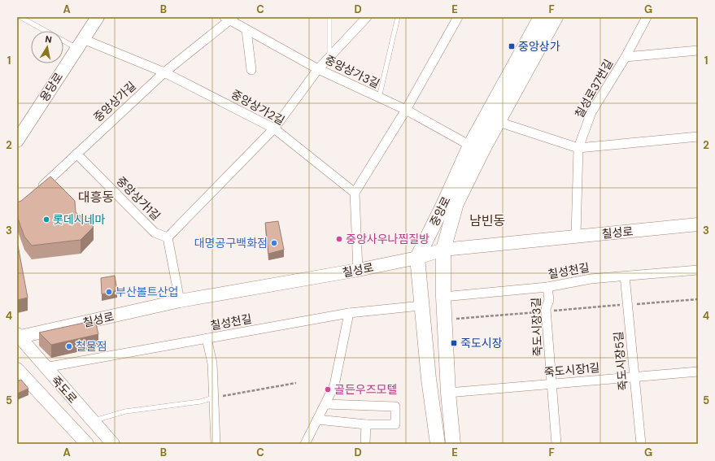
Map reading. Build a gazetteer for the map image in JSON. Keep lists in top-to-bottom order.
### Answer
{
  "streets": {
    "main road": ["중앙로"],
    "street": [
      "중앙상가3길",
      "용당로",
      "칠성로37번길",
      "중앙상가길",
      "중앙상가2길",
      "중앙상가1길",
      "칠성로",
      "칠성천길",
      "죽도시장3길",
      "죽도시장5길",
      "죽도시장1길",
      "죽도로"
    ]
  },
  "crossings": [
    ["중앙상가3길", "중앙상가길"],
    ["중앙상가3길", "중앙로"],
    ["용당로", "중앙상가2길"],
    ["칠성로37번길", "칠성로"],
    ["중앙상가길", "중앙상가2길"],
    ["중앙상가길", "중앙상가1길"],
    ["중앙로", "칠성로"],
    ["중앙로", "칠성천길"],
    ["중앙로", "죽도시장1길"],
    ["칠성로", "죽도로"],
    ["칠성천길", "죽도시장3길"],
    ["칠성천길", "죽도시장5길"],
    ["칠성천길", "죽도로"],
    ["죽도시장3길", "죽도시장1길"],
    ["죽도시장5길", "죽도시장1길"]
  ],
  "districts": ["대흥동", "남빈동"],
  "places": {
    "transit": ["중앙상가", "죽도시장"],
    "other": [
      "롯데시네마",
      "중앙사우나찜질방",
      "대명공구백화점",
      "부산볼트산업",
      "철물점",
      "골든우즈모텔"
    ]
  },
  "north": "top",
  "grid": {
    "columns": [
      "A",
      "B",
      "C",
      "D",
      "E",
      "F",
      "G"
    ],
    "rows": [
      "1",
      "2",
      "3",
      "4",
      "5"
    ]
  }
}
